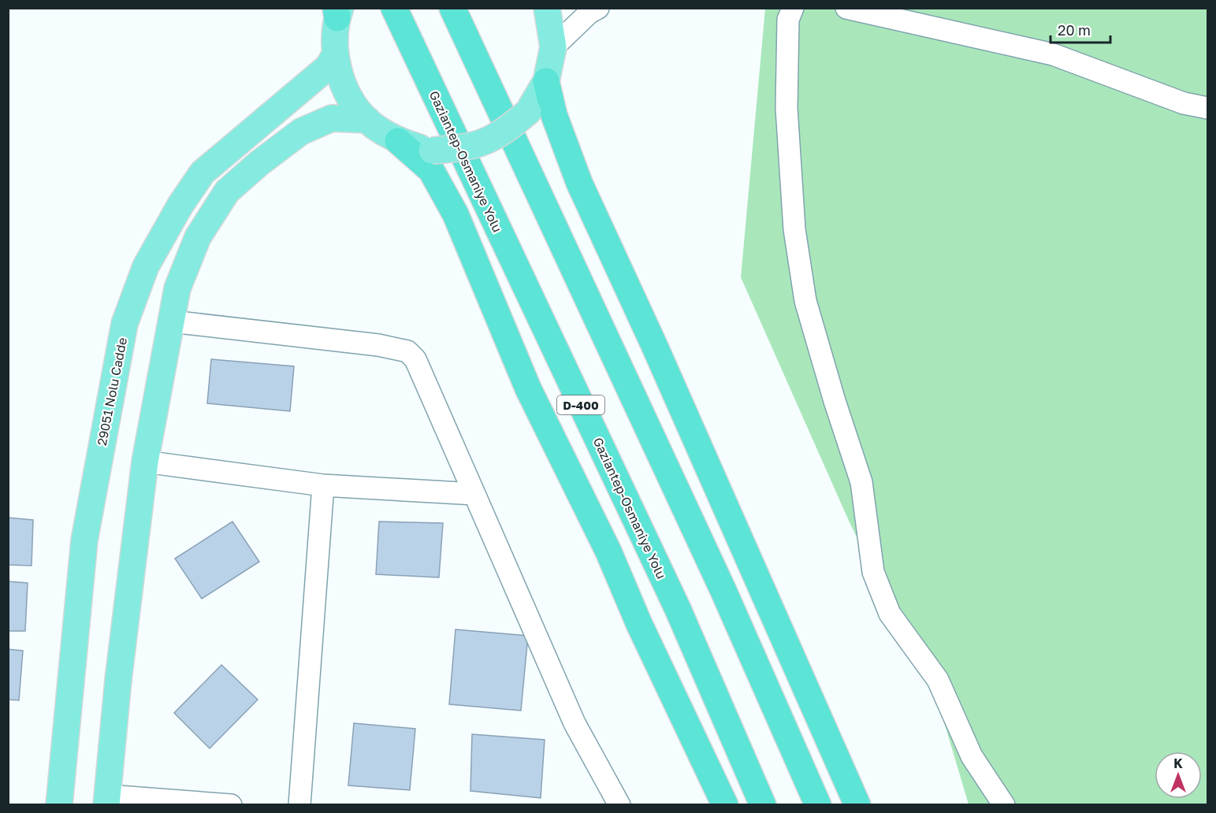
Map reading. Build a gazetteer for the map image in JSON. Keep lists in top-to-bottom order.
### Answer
{
  "streets": {
    "highway": ["Gaziantep-Osmaniye Yolu", "D-400"],
    "main road": ["29051 Nolu Cadde"]
  },
  "scale_bar": "20 m",
  "north": "top"
}
